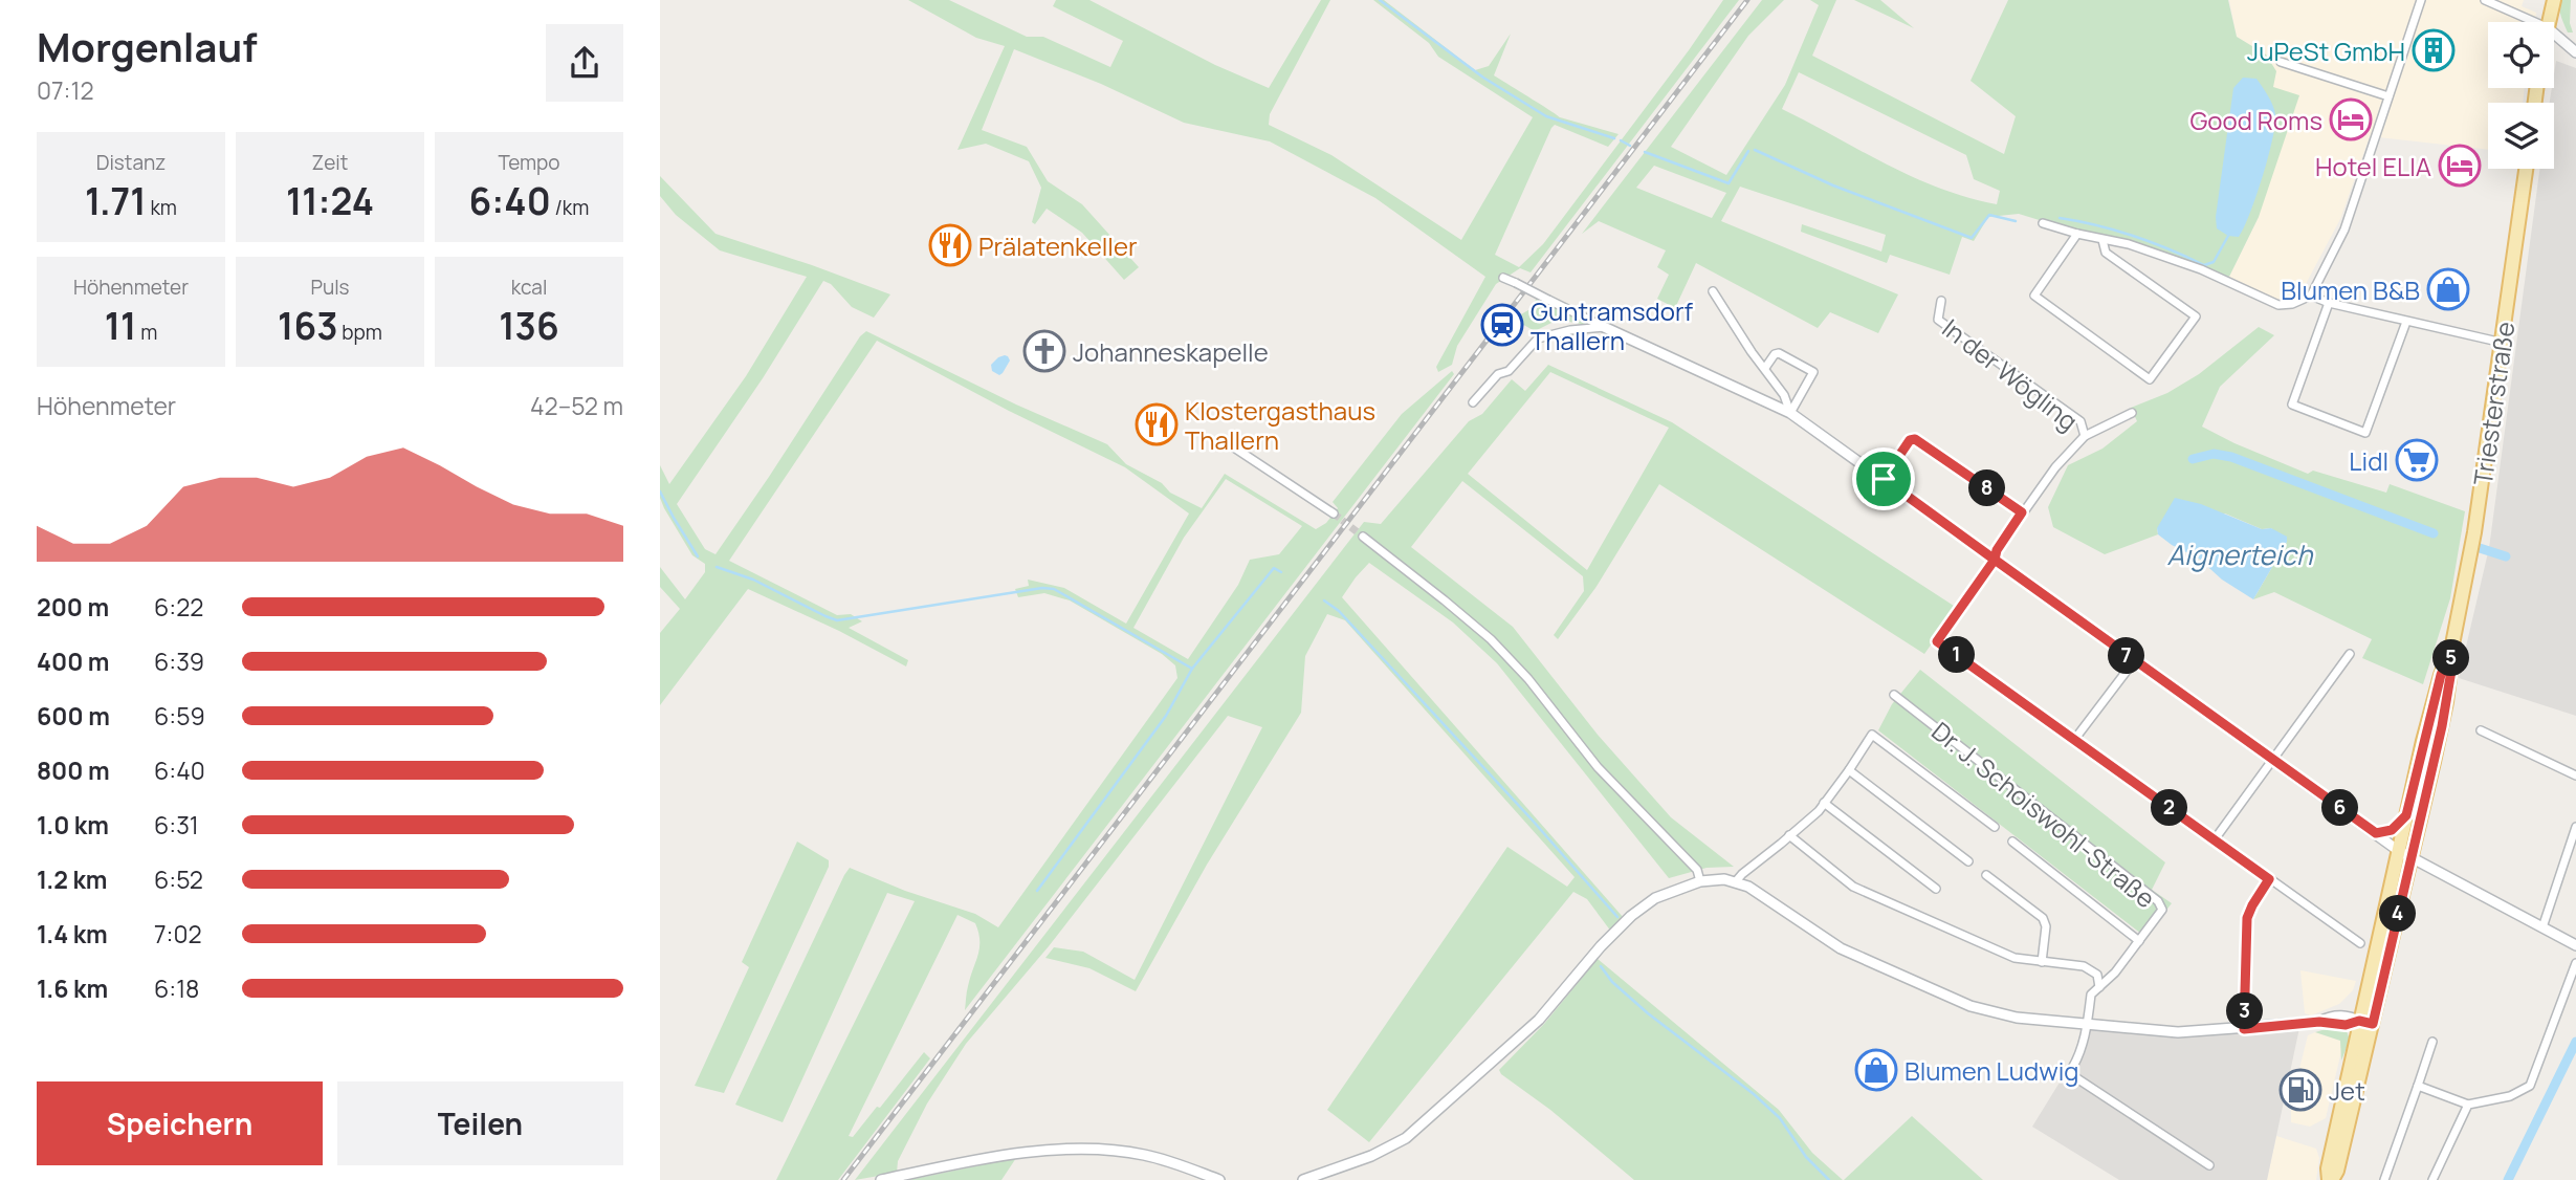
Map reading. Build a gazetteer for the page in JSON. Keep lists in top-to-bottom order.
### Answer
{
  "streets": {
    "main road": ["Triesterstraße"],
    "street": ["In der Wögling", "Dr. J. Schoiswohl-Straße"]
  },
  "water": ["Aignerteich"],
  "places": {
    "building": ["JuPeSt GmbH"],
    "hotel": ["Good Roms", "Hotel ELIA"],
    "restaurant": ["Prälatenkeller", "Klostergasthaus Thallern"],
    "shop": ["Blumen B&B", "Blumen Ludwig"],
    "station": ["Guntramsdorf Thallern"],
    "church": ["Johanneskapelle"],
    "supermarket": ["Lidl"],
    "fuel station": ["Jet"]
  },
  "page": {
    "heading": ["Morgenlauf", "07:12"],
    "stats": [
      ["Distanz", "1.71 km"],
      ["Zeit", "11:24"],
      ["Tempo", "6:40 /km"],
      ["Höhenmeter", "11 m"],
      ["Puls", "163 bpm"],
      ["kcal", "136"]
    ],
    "chart": ["Höhenmeter", "42–52 m"],
    "pins": [
      "8",
      "1",
      "7",
      "5",
      "2",
      "6",
      "4",
      "3"
    ],
    "list": [
      {
        "name": "200 m",
        "note": "6:22"
      },
      {
        "name": "400 m",
        "note": "6:39"
      },
      {
        "name": "600 m",
        "note": "6:59"
      },
      {
        "name": "800 m",
        "note": "6:40"
      },
      {
        "name": "1.0 km",
        "note": "6:31"
      },
      {
        "name": "1.2 km",
        "note": "6:52"
      },
      {
        "name": "1.4 km",
        "note": "7:02"
      },
      {
        "name": "1.6 km",
        "note": "6:18"
      }
    ],
    "buttons": ["Speichern", "Teilen"]
  }
}
